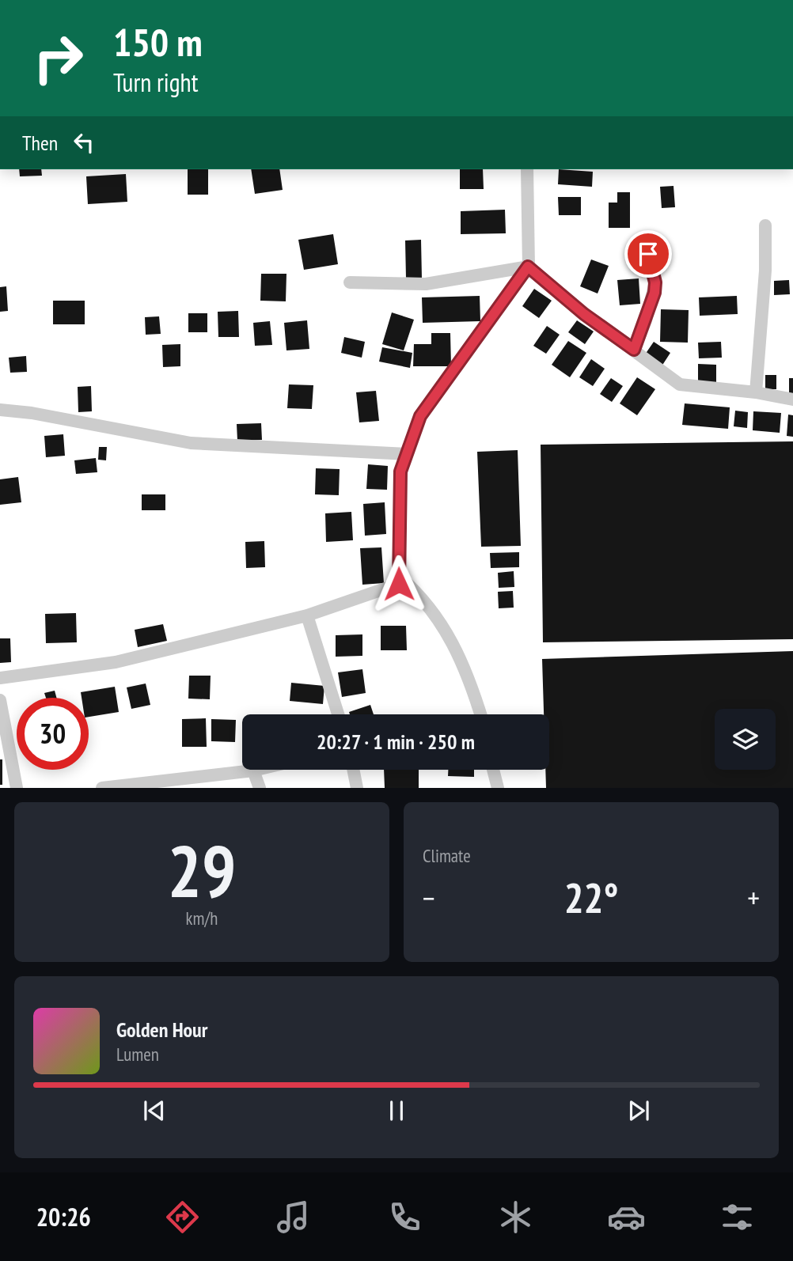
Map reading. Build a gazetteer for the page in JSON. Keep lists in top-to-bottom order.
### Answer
{
  "page": {
    "turn": ["150 m", "Turn right"],
    "then": "Then",
    "limit": "30",
    "trip": "20:27 · 1 min · 250 m",
    "tile": [
      ["29", "km/h"],
      "Climate"
    ],
    "heat": ["−", "22°", "+"],
    "song": ["Golden Hour", "Lumen"],
    "tabs": "20:26"
  }
}
